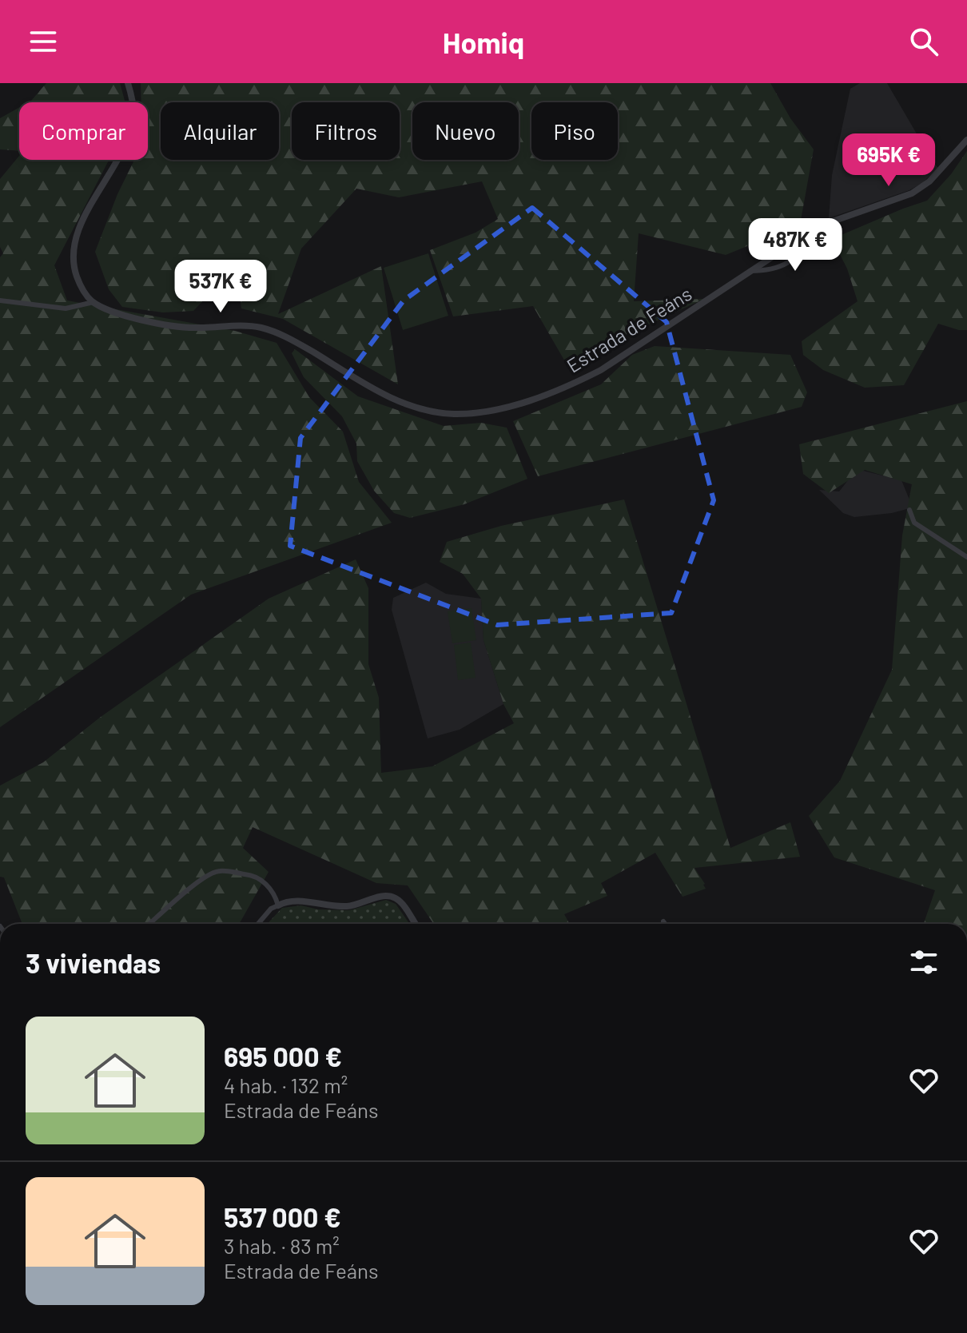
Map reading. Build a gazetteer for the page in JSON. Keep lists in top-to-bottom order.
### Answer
{
  "streets": {
    "street": ["Estrada de Feáns"]
  },
  "page": {
    "header": "Homiq",
    "chip": [
      "Comprar",
      "Alquilar",
      "Filtros",
      "Nuevo",
      "Piso"
    ],
    "price": ["695K €", "487K €", "537K €"],
    "heading": "3 viviendas",
    "list": [
      {
        "name": "695 000 €",
        "note": "4 hab. · 132 m² · Estrada de Feáns"
      },
      {
        "name": "537 000 €",
        "note": "3 hab. · 83 m² · Estrada de Feáns"
      }
    ]
  }
}
